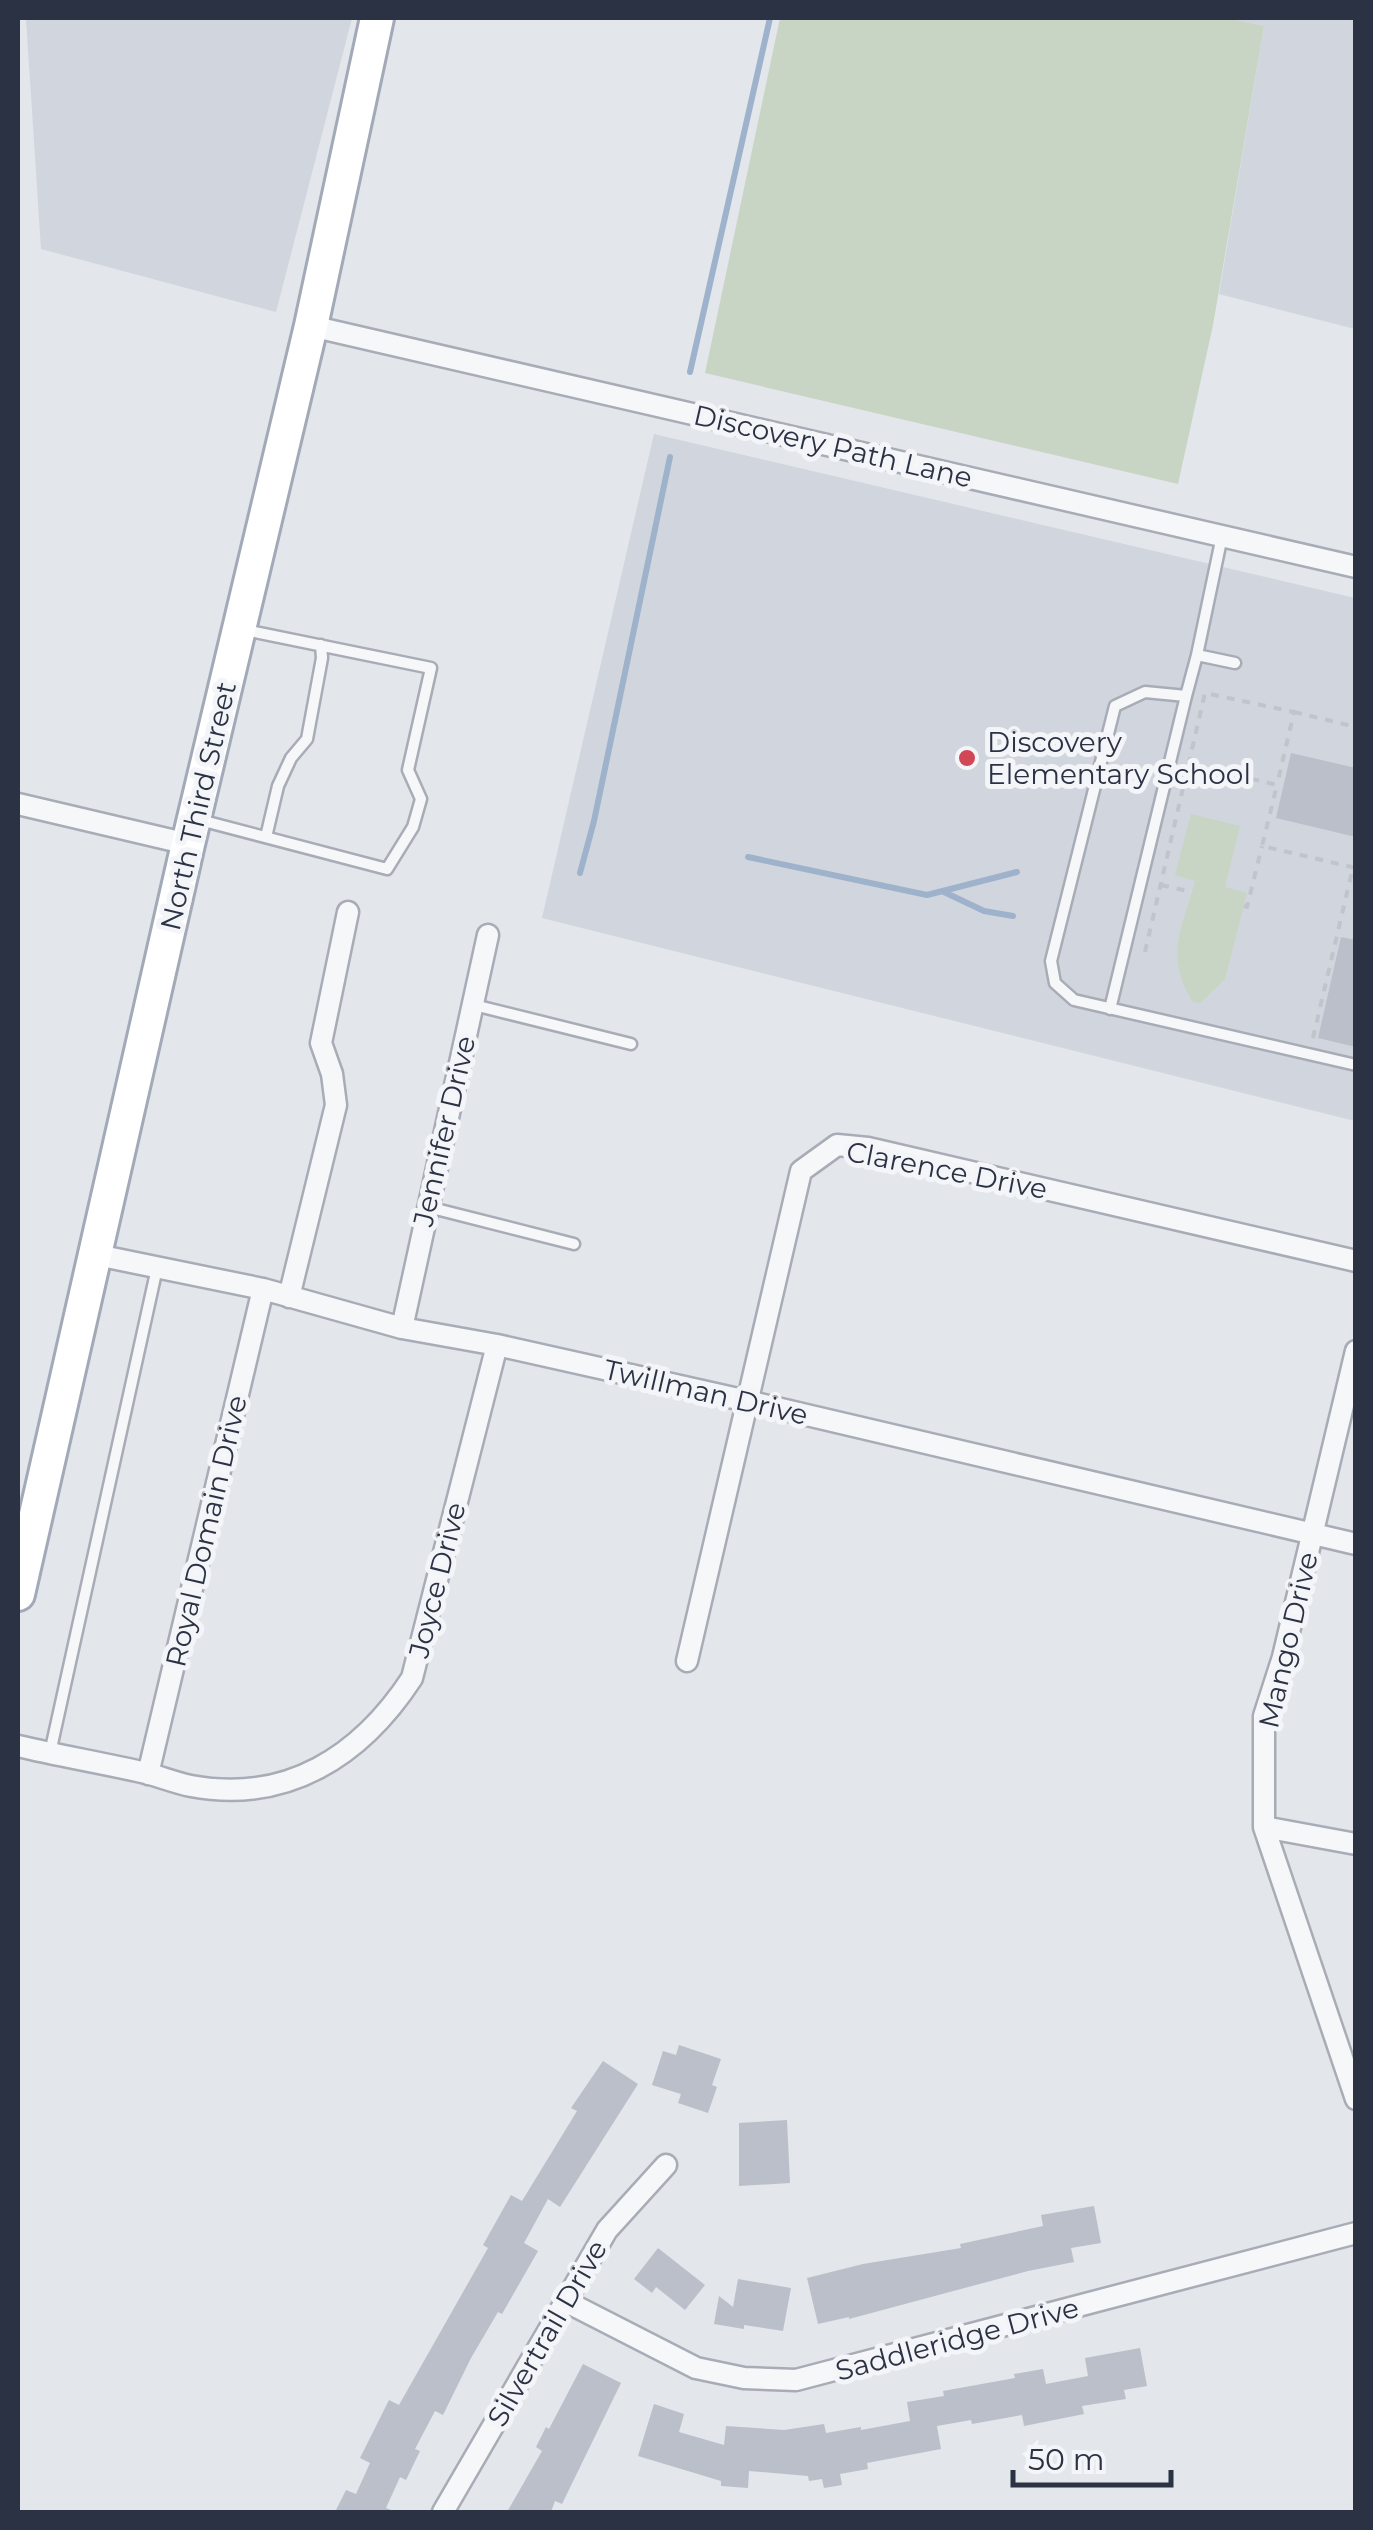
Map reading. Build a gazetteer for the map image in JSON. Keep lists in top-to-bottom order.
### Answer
{
  "streets": {
    "main road": ["North Third Street"],
    "street": [
      "Discovery Path Lane",
      "Jennifer Drive",
      "Clarence Drive",
      "Twillman Drive",
      "Royal Domain Drive",
      "Joyce Drive",
      "Mango Drive",
      "Silvertrail Drive",
      "Saddleridge Drive"
    ]
  },
  "crossings": [
    ["Discovery Path Lane", "North Third Street"],
    ["North Third Street", "Twillman Drive"],
    ["Jennifer Drive", "Twillman Drive"],
    ["Clarence Drive", "Twillman Drive"],
    ["Twillman Drive", "Royal Domain Drive"],
    ["Twillman Drive", "Joyce Drive"],
    ["Twillman Drive", "Mango Drive"],
    ["Royal Domain Drive", "Joyce Drive"],
    ["Silvertrail Drive", "Saddleridge Drive"]
  ],
  "places": ["Discovery Elementary School"],
  "scale_bar": "50 m"
}
